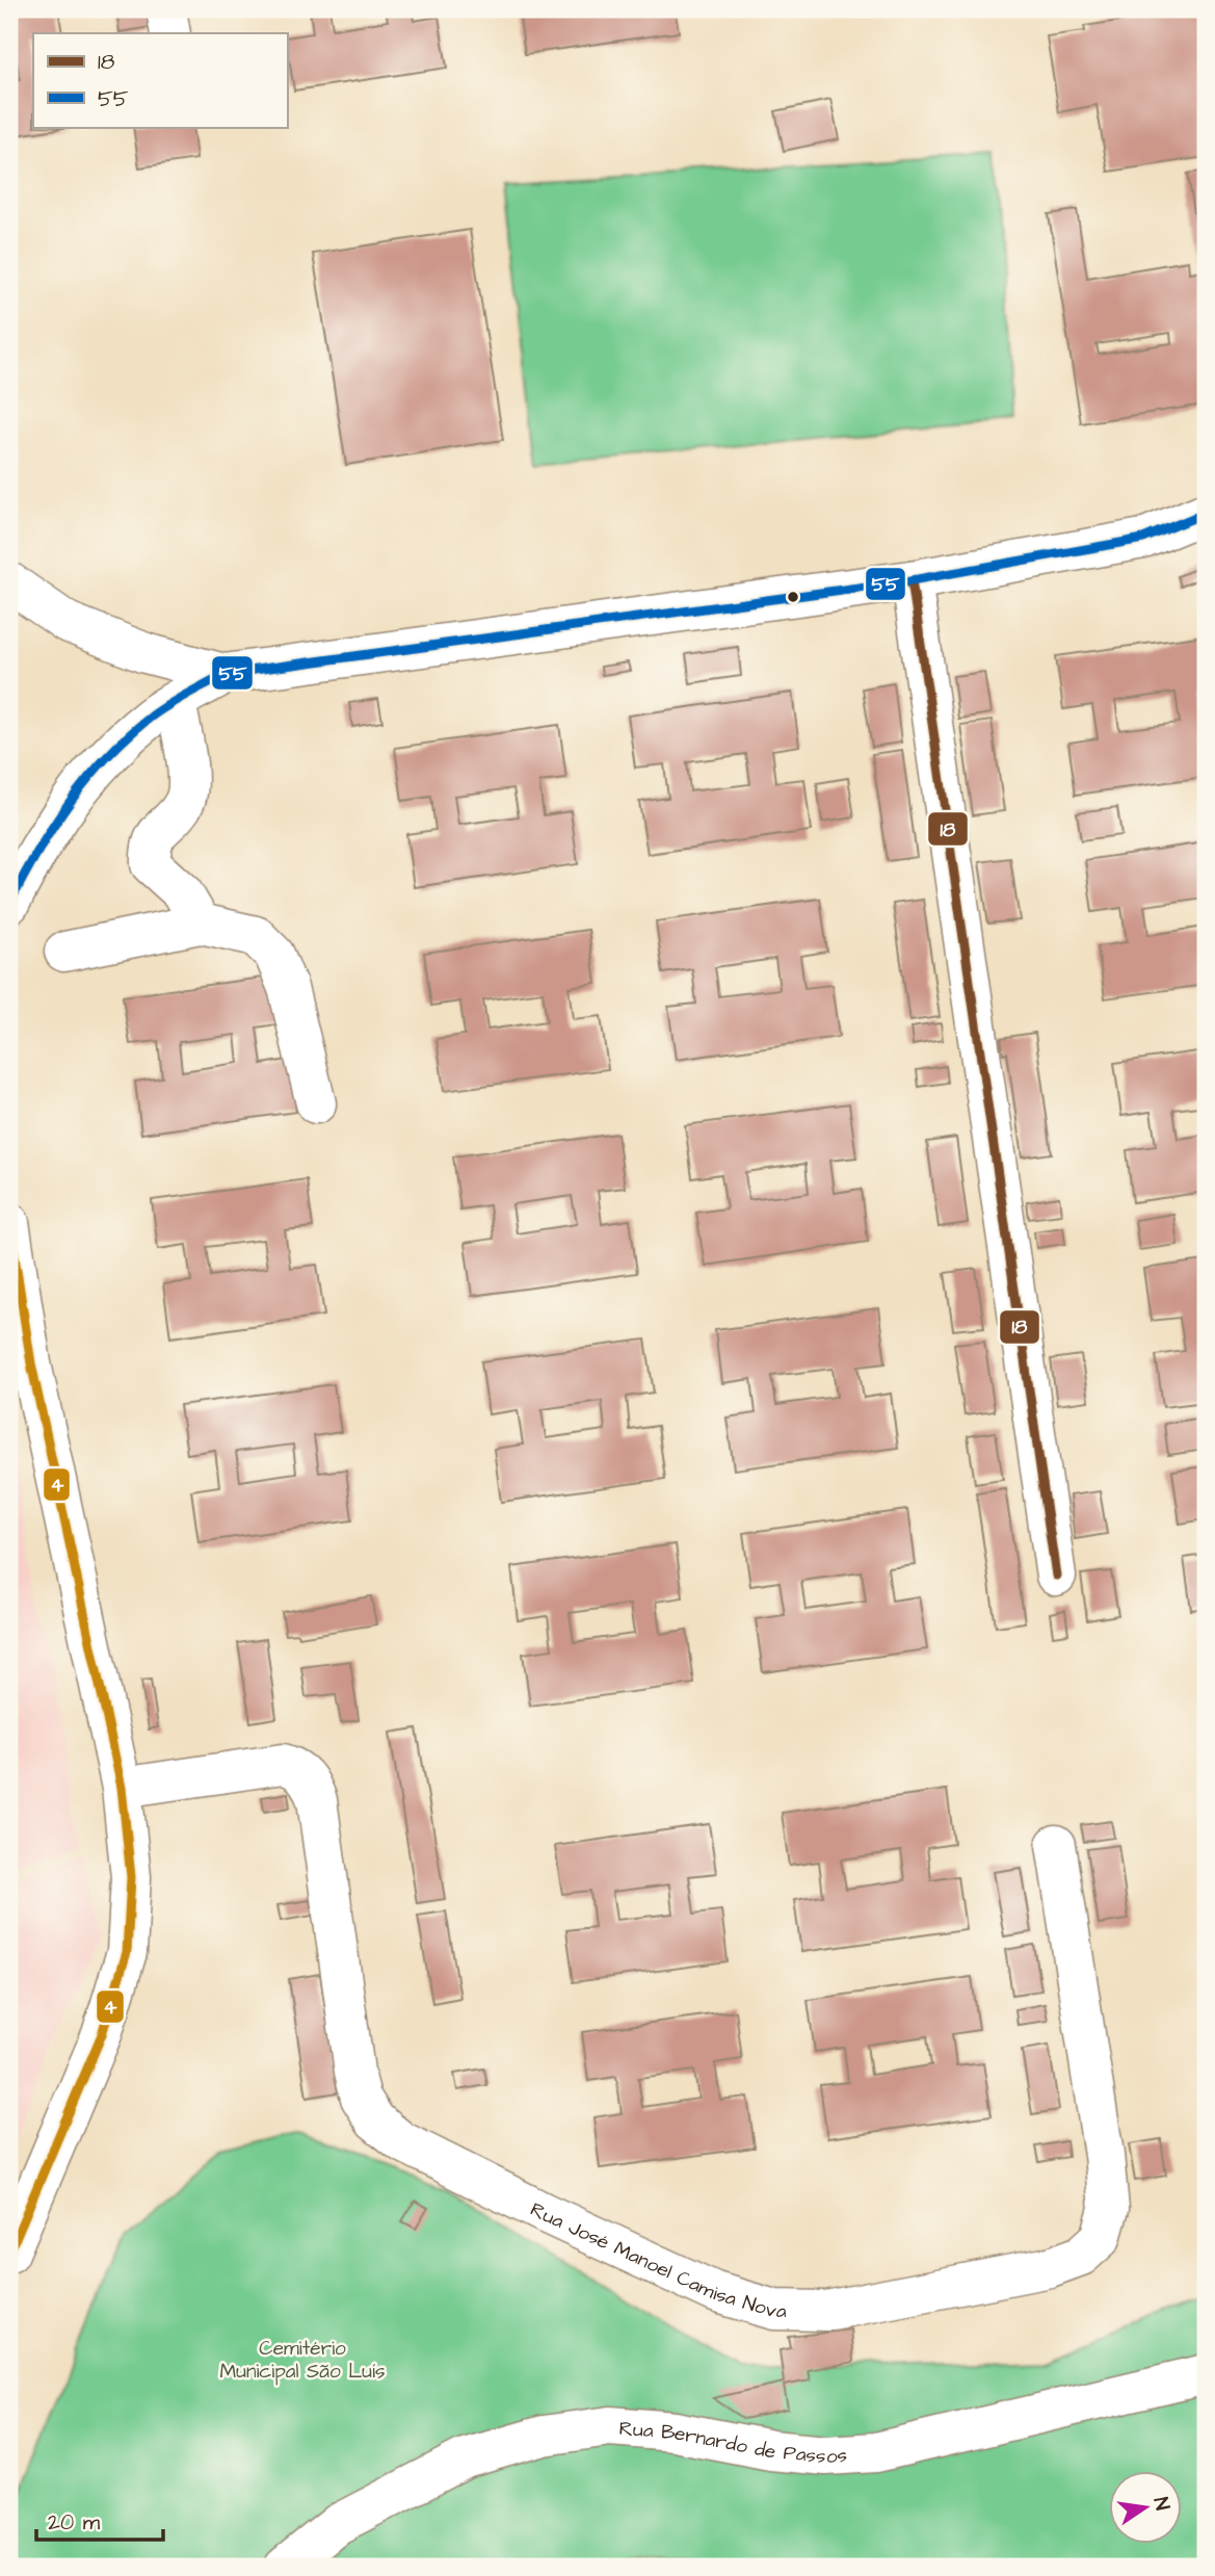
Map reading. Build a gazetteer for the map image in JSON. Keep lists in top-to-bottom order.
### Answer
{
  "streets": {
    "street": ["Rua José Manoel Camisa Nova", "Rua Bernardo de Passos"]
  },
  "parks": ["Cemitério Municipal São Luís"],
  "lines": ["transit line 55", "transit line 18", "transit line 4"],
  "legend": ["18", "55"],
  "scale_bar": "20 m",
  "north": "right"
}
